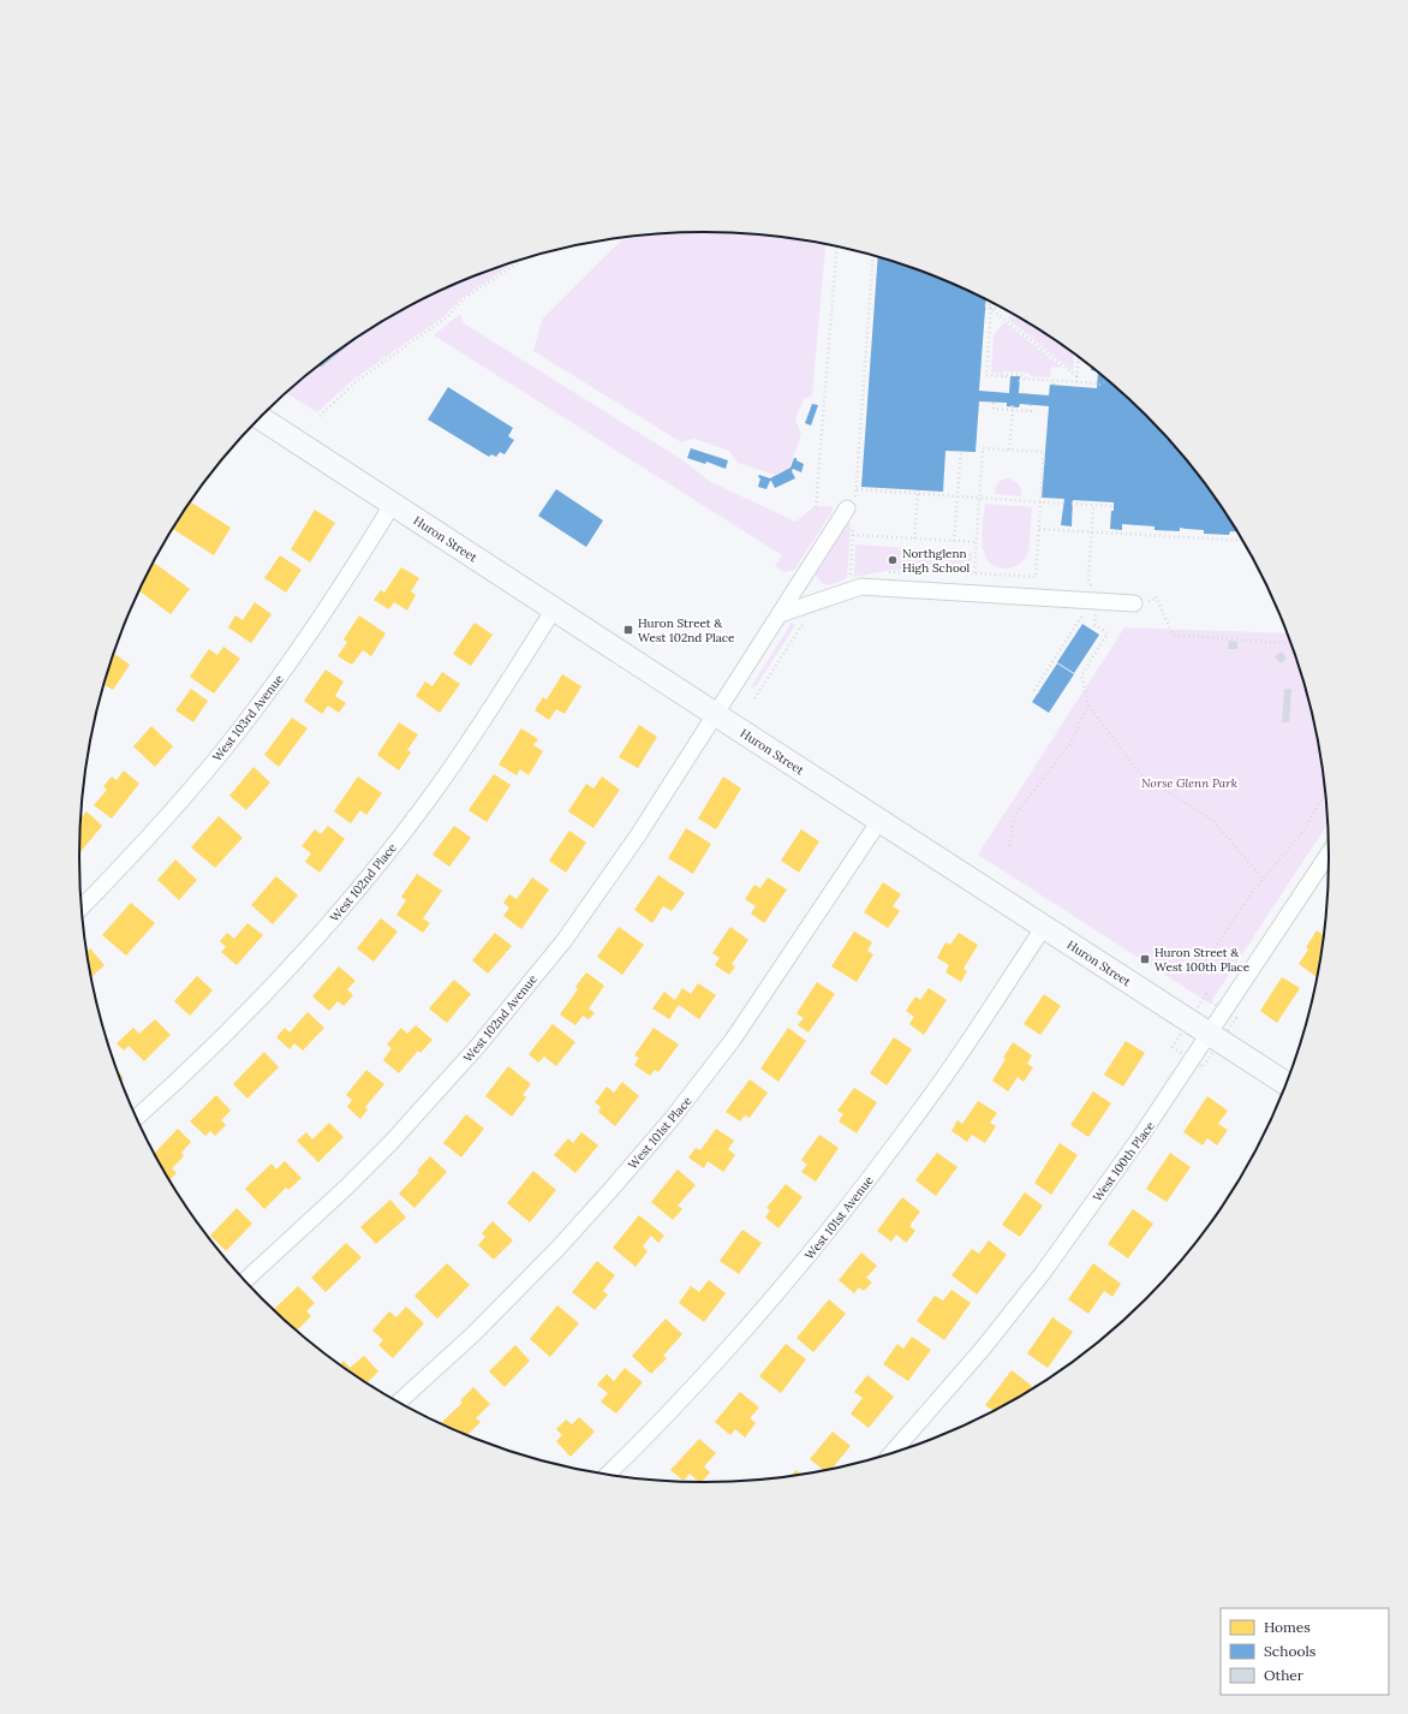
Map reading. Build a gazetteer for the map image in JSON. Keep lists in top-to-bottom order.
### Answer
{
  "streets": {
    "main road": ["Huron Street"],
    "street": [
      "West 103rd Avenue",
      "West 102nd Place",
      "West 102nd Avenue",
      "West 101st Place",
      "West 100th Place",
      "West 101st Avenue"
    ]
  },
  "crossings": [
    ["Huron Street", "West 103rd Avenue"],
    ["Huron Street", "West 102nd Place"],
    ["Huron Street", "West 102nd Avenue"],
    ["Huron Street", "West 101st Place"],
    ["Huron Street", "West 100th Place"],
    ["Huron Street", "West 101st Avenue"]
  ],
  "parks": ["Norse Glenn Park"],
  "places": {
    "other": ["Northglenn High School"],
    "transit": ["Huron Street & West 102nd Place", "Huron Street & West 100th Place"]
  },
  "legend": ["Homes", "Schools", "Other"]
}
